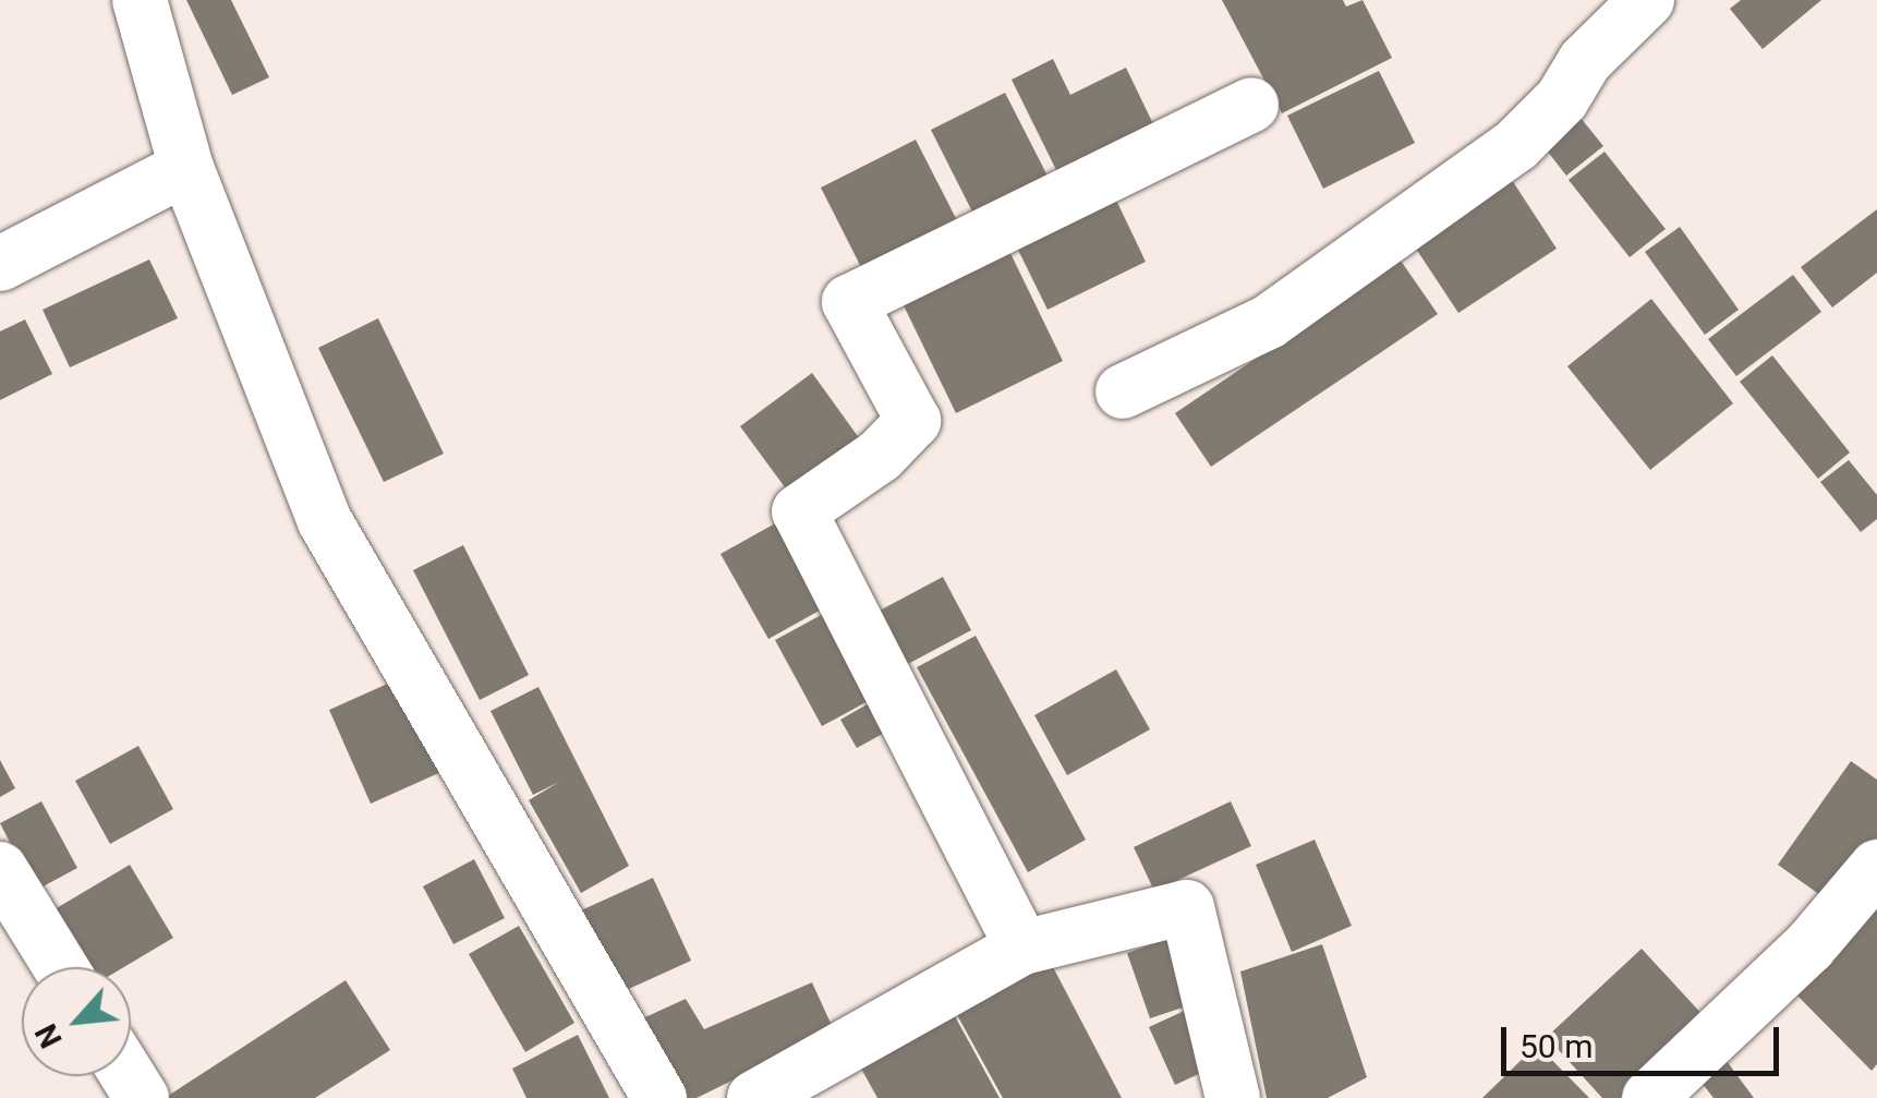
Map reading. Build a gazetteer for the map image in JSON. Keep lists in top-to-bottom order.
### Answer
{
  "scale_bar": "50 m",
  "north": "bottom left"
}
